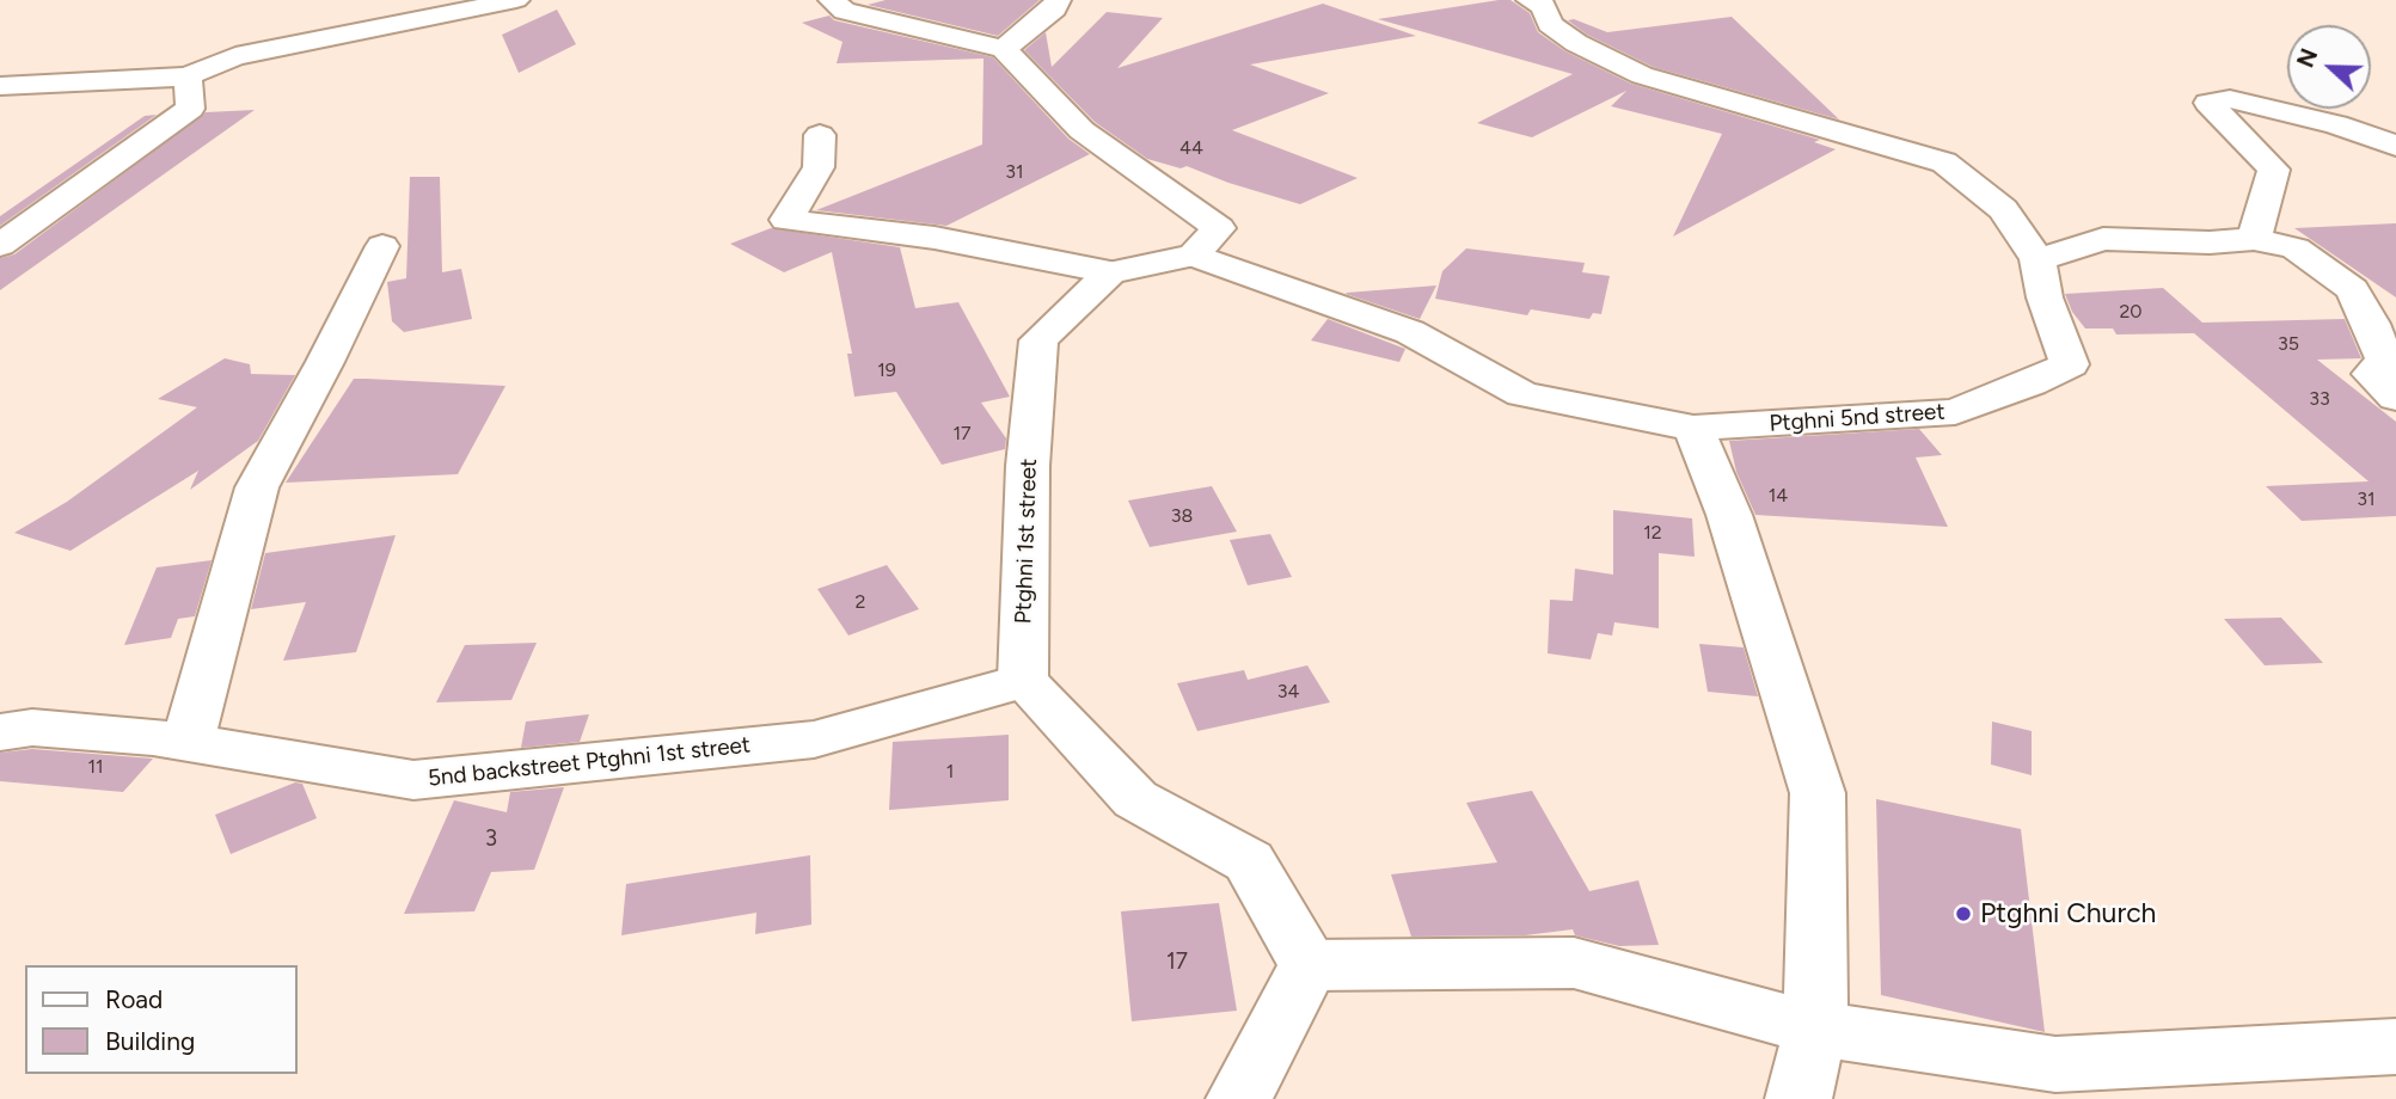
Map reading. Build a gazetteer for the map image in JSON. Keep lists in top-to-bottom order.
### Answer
{
  "streets": {
    "street": ["Ptghni 5nd street", "Ptghni 1st street", "5nd backstreet Ptghni 1st street"]
  },
  "crossings": [
    ["Ptghni 1st street", "5nd backstreet Ptghni 1st street"]
  ],
  "places": ["Ptghni Church"],
  "house_numbers": [
    "44",
    "31",
    "20",
    "35",
    "19",
    "33",
    "17",
    "14",
    "31",
    "38",
    "12",
    "2",
    "34",
    "11",
    "1",
    "3",
    "17"
  ],
  "legend": ["Road", "Building"],
  "north": "left"
}
